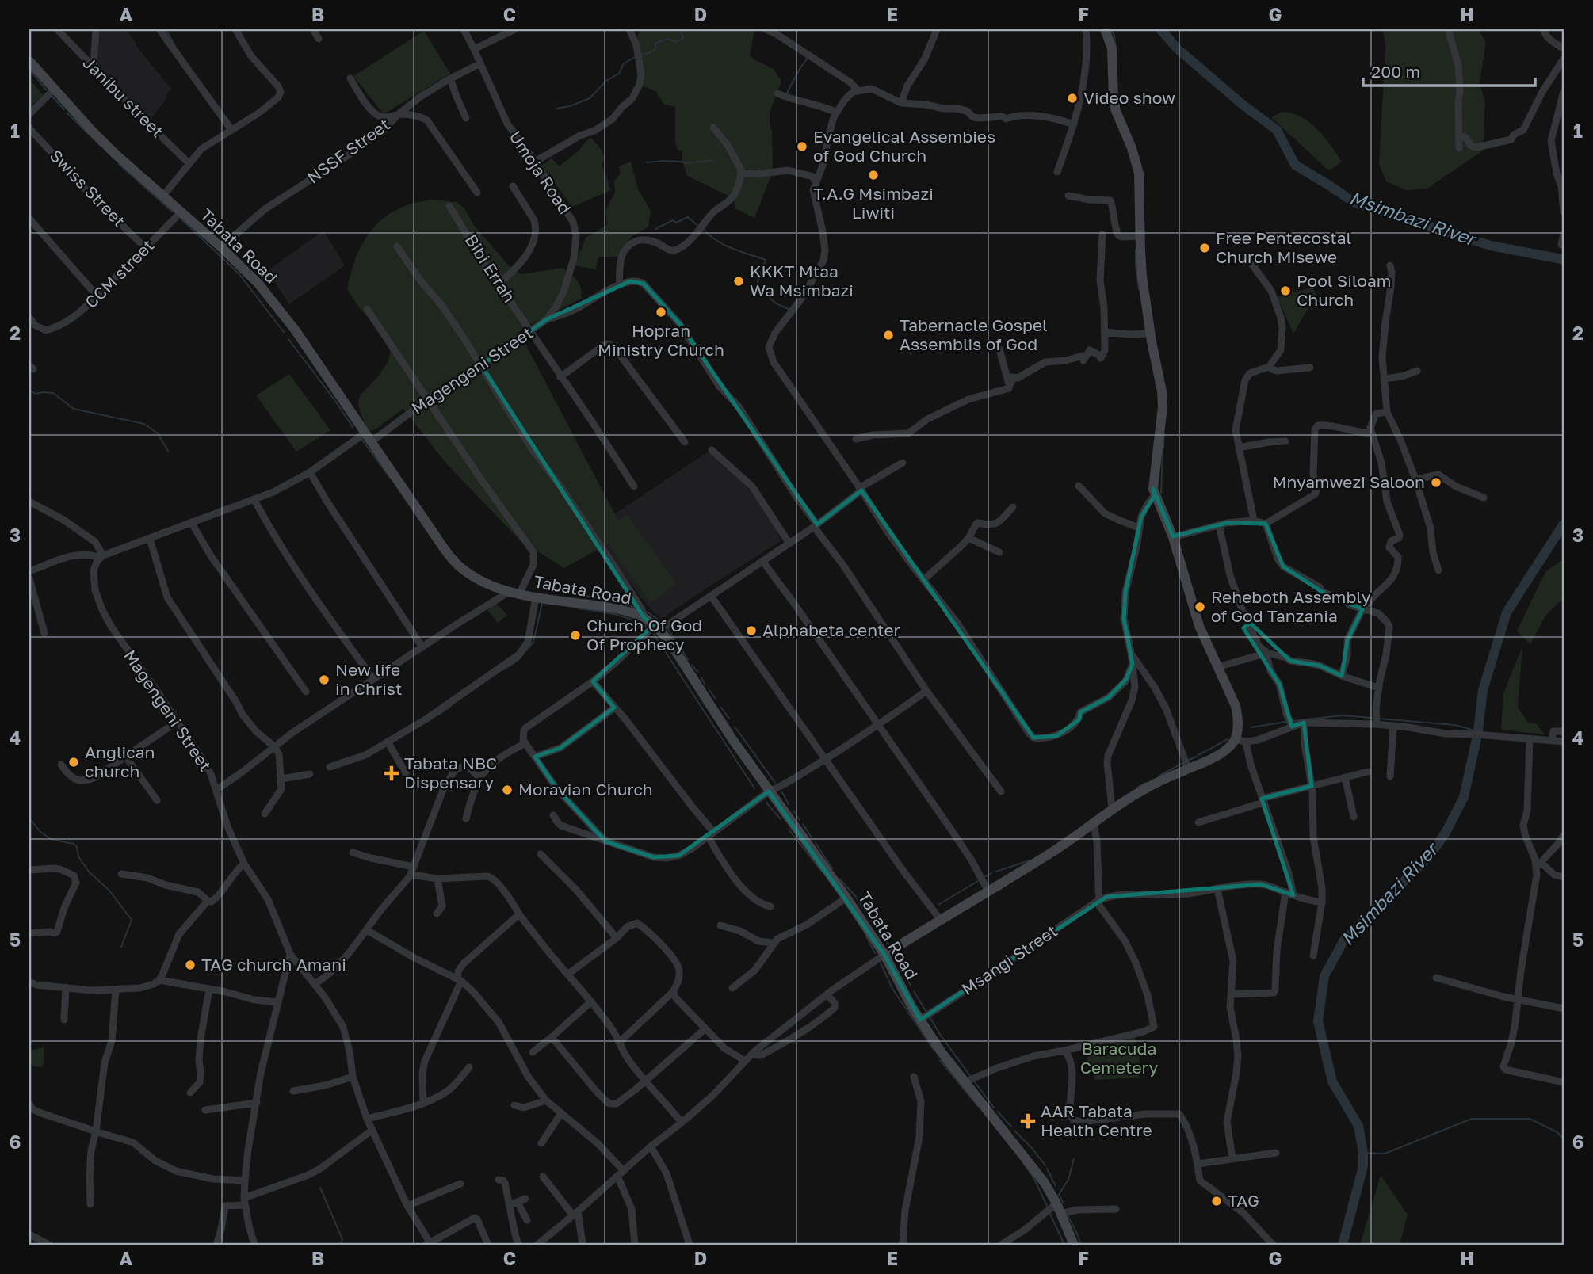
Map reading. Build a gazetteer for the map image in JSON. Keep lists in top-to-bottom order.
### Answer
{
  "streets": {
    "main road": ["Tabata Road"],
    "street": [
      "Janibu street",
      "NSSF Street",
      "Umoja Road",
      "Swiss Street",
      "Bibi Errah",
      "CCM street",
      "Magengeni Street",
      "Msangi Street"
    ]
  },
  "crossings": [
    ["NSSF Street", "Umoja Road"],
    ["NSSF Street", "Tabata Road"],
    ["Umoja Road", "Magengeni Street"],
    ["Swiss Street", "CCM street"],
    ["Tabata Road", "CCM street"],
    ["Tabata Road", "Magengeni Street"],
    ["Tabata Road", "Msangi Street"],
    ["Bibi Errah", "Magengeni Street"]
  ],
  "water": ["Msimbazi River"],
  "parks": ["Baracuda Cemetery"],
  "places": {
    "other": [
      "Video show",
      "Evangelical Assembies of God Church",
      "T.A.G Msimbazi Liwiti",
      "Free Pentecostal Church Misewe",
      "KKKT Mtaa Wa Msimbazi",
      "Pool Siloam Church",
      "Hopran Ministry Church",
      "Tabernacle Gospel Assemblis of God",
      "Mnyamwezi Saloon",
      "Reheboth Assembly of God Tanzania",
      "Alphabeta center",
      "Church Of God Of Prophecy",
      "New life in Christ",
      "Anglican church",
      "Moravian Church",
      "TAG church Amani",
      "TAG"
    ],
    "health": ["Tabata NBC Dispensary", "AAR Tabata Health Centre"]
  },
  "scale_bar": "200 m",
  "grid": {
    "columns": [
      "A",
      "B",
      "C",
      "D",
      "E",
      "F",
      "G",
      "H"
    ],
    "rows": [
      "1",
      "2",
      "3",
      "4",
      "5",
      "6"
    ]
  }
}
